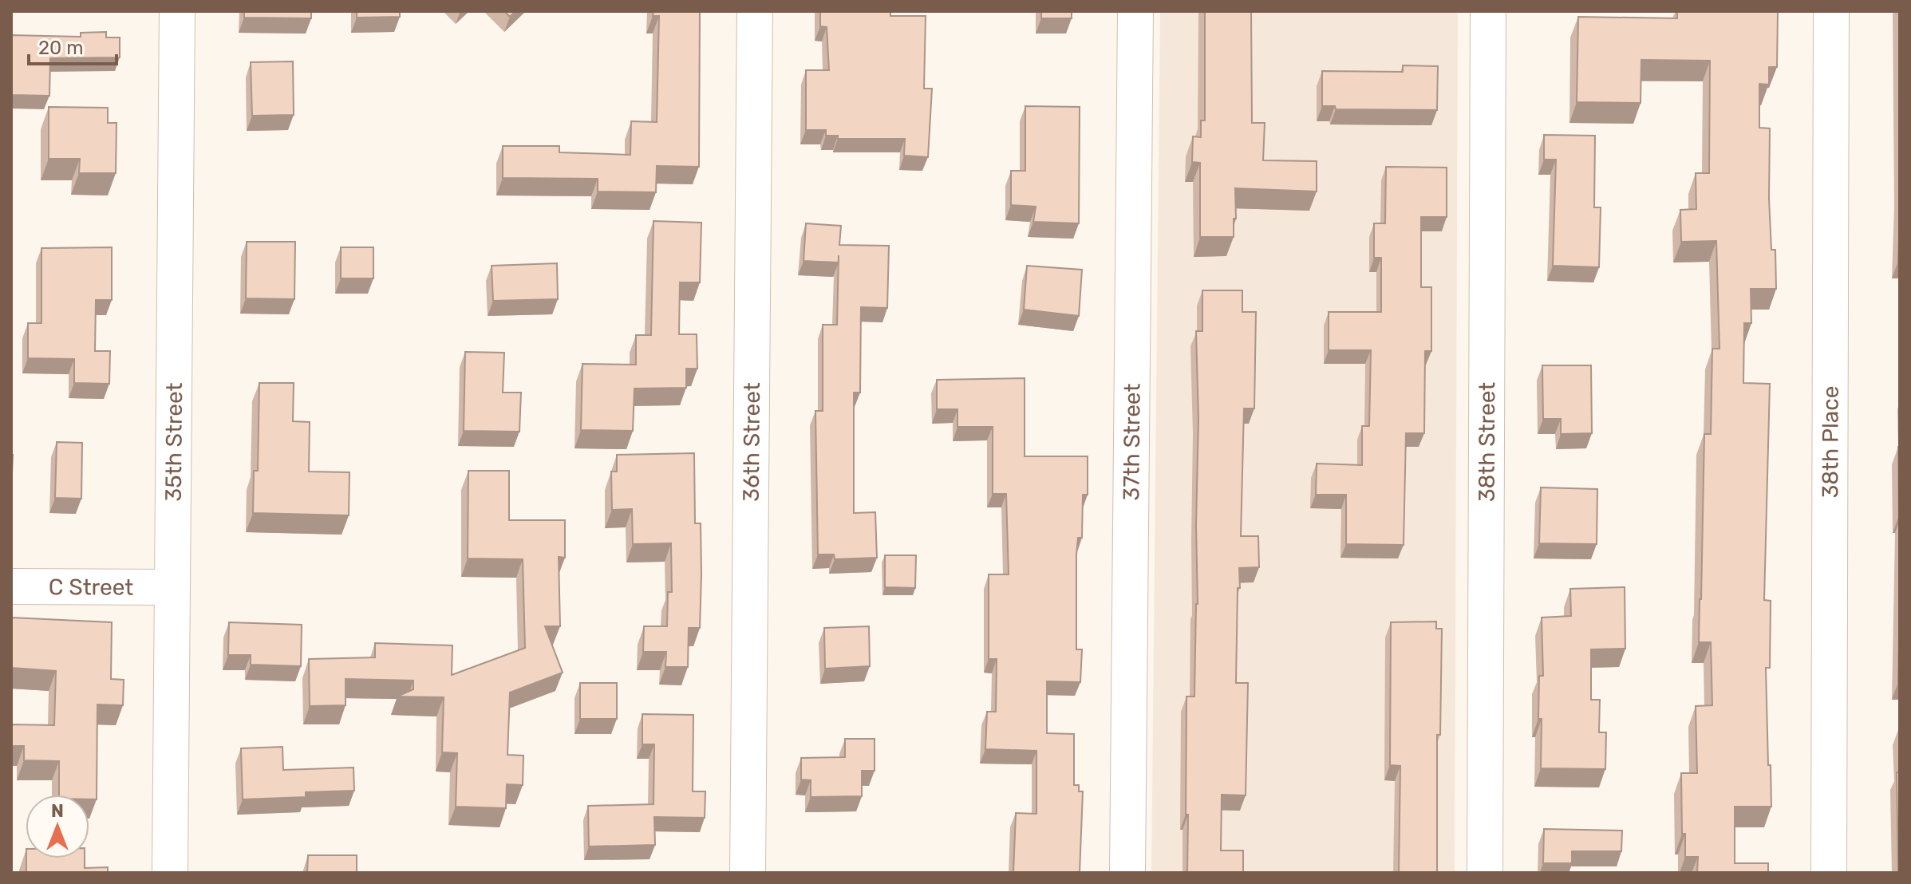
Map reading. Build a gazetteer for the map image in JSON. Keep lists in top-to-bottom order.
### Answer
{
  "streets": {
    "street": [
      "35th Street",
      "36th Street",
      "37th Street",
      "38th Street",
      "38th Place",
      "C Street"
    ]
  },
  "crossings": [
    ["35th Street", "C Street"]
  ],
  "scale_bar": "20 m",
  "north": "top"
}
